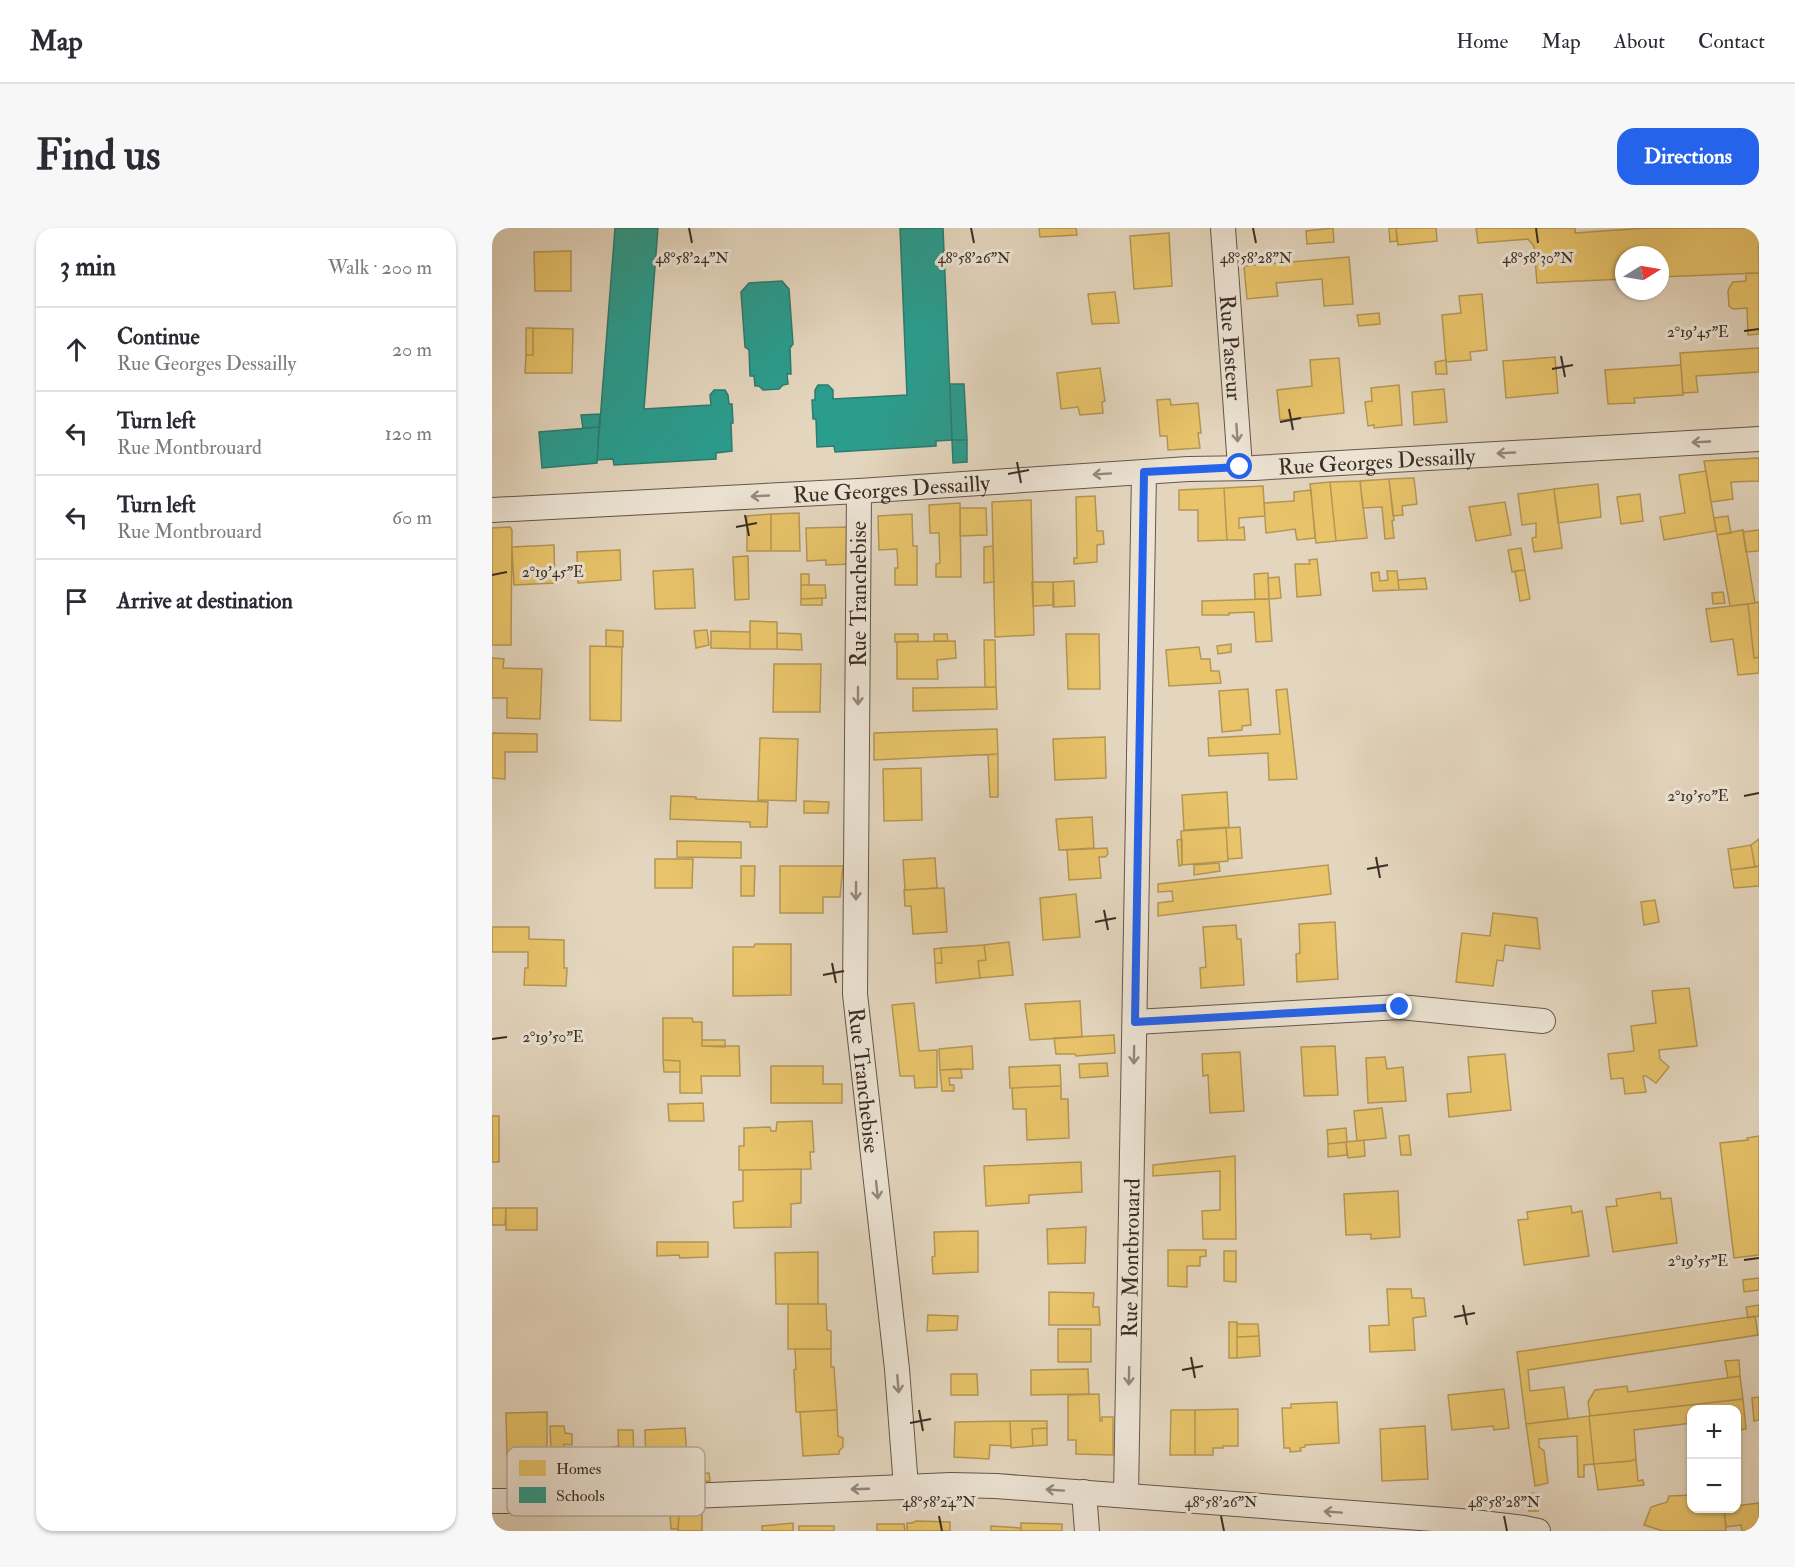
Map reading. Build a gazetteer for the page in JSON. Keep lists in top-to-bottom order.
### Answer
{
  "streets": {
    "street": [
      "Rue Pasteur",
      "Rue Georges Dessailly",
      "Rue Tranchebise",
      "Rue Montbrouard"
    ]
  },
  "crossings": [
    ["Rue Pasteur", "Rue Georges Dessailly"],
    ["Rue Georges Dessailly", "Rue Tranchebise"],
    ["Rue Georges Dessailly", "Rue Montbrouard"]
  ],
  "one_way": [
    "Rue Pasteur",
    "Rue Georges Dessailly",
    "Rue Tranchebise",
    "Rue Montbrouard"
  ],
  "legend": ["Homes", "Schools"],
  "north": "right",
  "page": {
    "header": "Map",
    "nav": [
      "Home",
      "Map",
      "About",
      "Contact"
    ],
    "buttons": "Directions",
    "title": "Find us",
    "heading": ["3 min", "Walk · 200 m"],
    "list": [
      ["Continue", "Rue Georges Dessailly", "20 m"],
      ["Turn left", "Rue Montbrouard", "120 m"],
      ["Turn left", "Rue Montbrouard", "60 m"],
      "Arrive at destination"
    ],
    "map_buttons": ["+", "−"]
  },
  "coordinates": [
    "48°58'24\"N",
    "48°58'26\"N",
    "48°58'28\"N",
    "48°58'30\"N",
    "2°19'45\"E",
    "2°19'50\"E",
    "2°19'55\"E"
  ]
}
